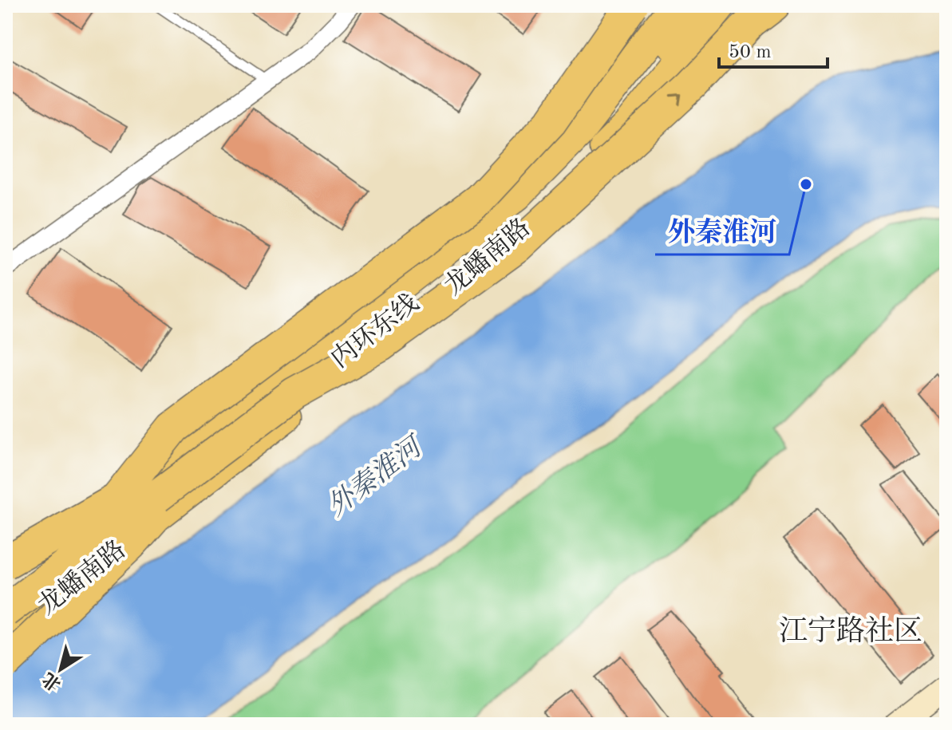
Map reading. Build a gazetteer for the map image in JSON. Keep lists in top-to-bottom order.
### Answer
{
  "streets": {
    "highway": ["内环东线"],
    "main road": ["龙蟠南路"]
  },
  "districts": ["江宁路社区"],
  "water": ["外秦淮河"],
  "places": ["外秦淮河"],
  "scale_bar": "50 m",
  "north": "bottom left"
}
